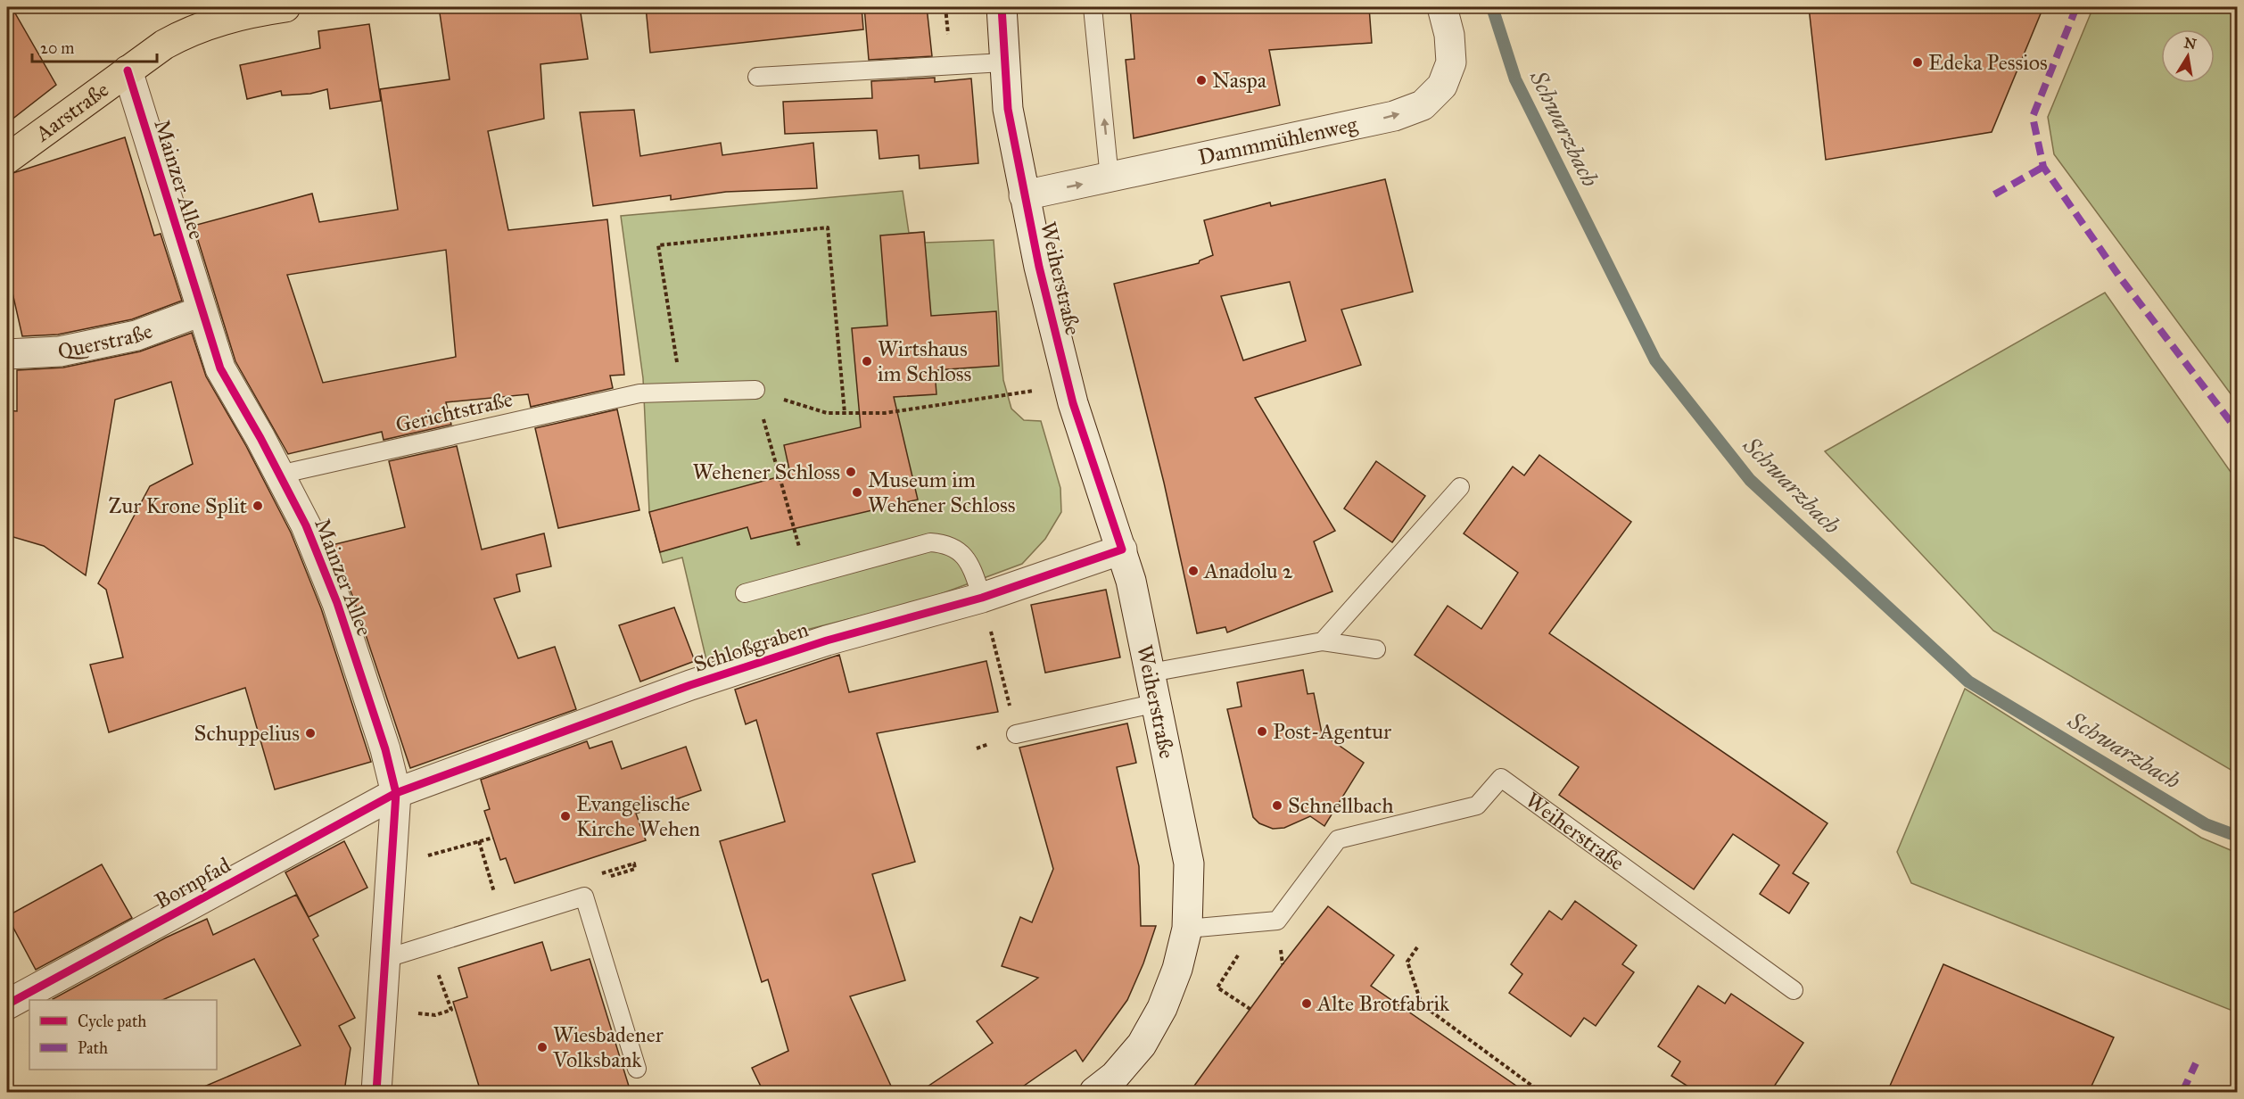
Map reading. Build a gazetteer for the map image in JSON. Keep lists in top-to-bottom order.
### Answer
{
  "streets": {
    "main road": ["Aarstraße"],
    "street": [
      "Dammmühlenweg",
      "Mainzer Allee",
      "Weiherstraße",
      "Querstraße",
      "Schloßgraben",
      "Bornpfad"
    ],
    "lane": ["Gerichtstraße"]
  },
  "crossings": [
    ["Aarstraße", "Mainzer Allee"],
    ["Dammmühlenweg", "Weiherstraße"],
    ["Mainzer Allee", "Querstraße"],
    ["Mainzer Allee", "Gerichtstraße"],
    ["Mainzer Allee", "Schloßgraben"],
    ["Mainzer Allee", "Bornpfad"],
    ["Weiherstraße", "Schloßgraben"],
    ["Schloßgraben", "Bornpfad"]
  ],
  "one_way": ["Dammmühlenweg"],
  "water": ["Schwarzbach"],
  "places": [
    "Edeka Pessios",
    "Naspa",
    "Wirtshaus im Schloss",
    "Wehener Schloss",
    "Museum im Wehener Schloss",
    "Zur Krone Split",
    "Anadolu 2",
    "Post-Agentur",
    "Schuppelius",
    "Schnellbach",
    "Evangelische Kirche Wehen",
    "Alte Brotfabrik",
    "Wiesbadener Volksbank"
  ],
  "legend": ["Cycle path", "Path"],
  "scale_bar": "20 m",
  "north": "top"
}
